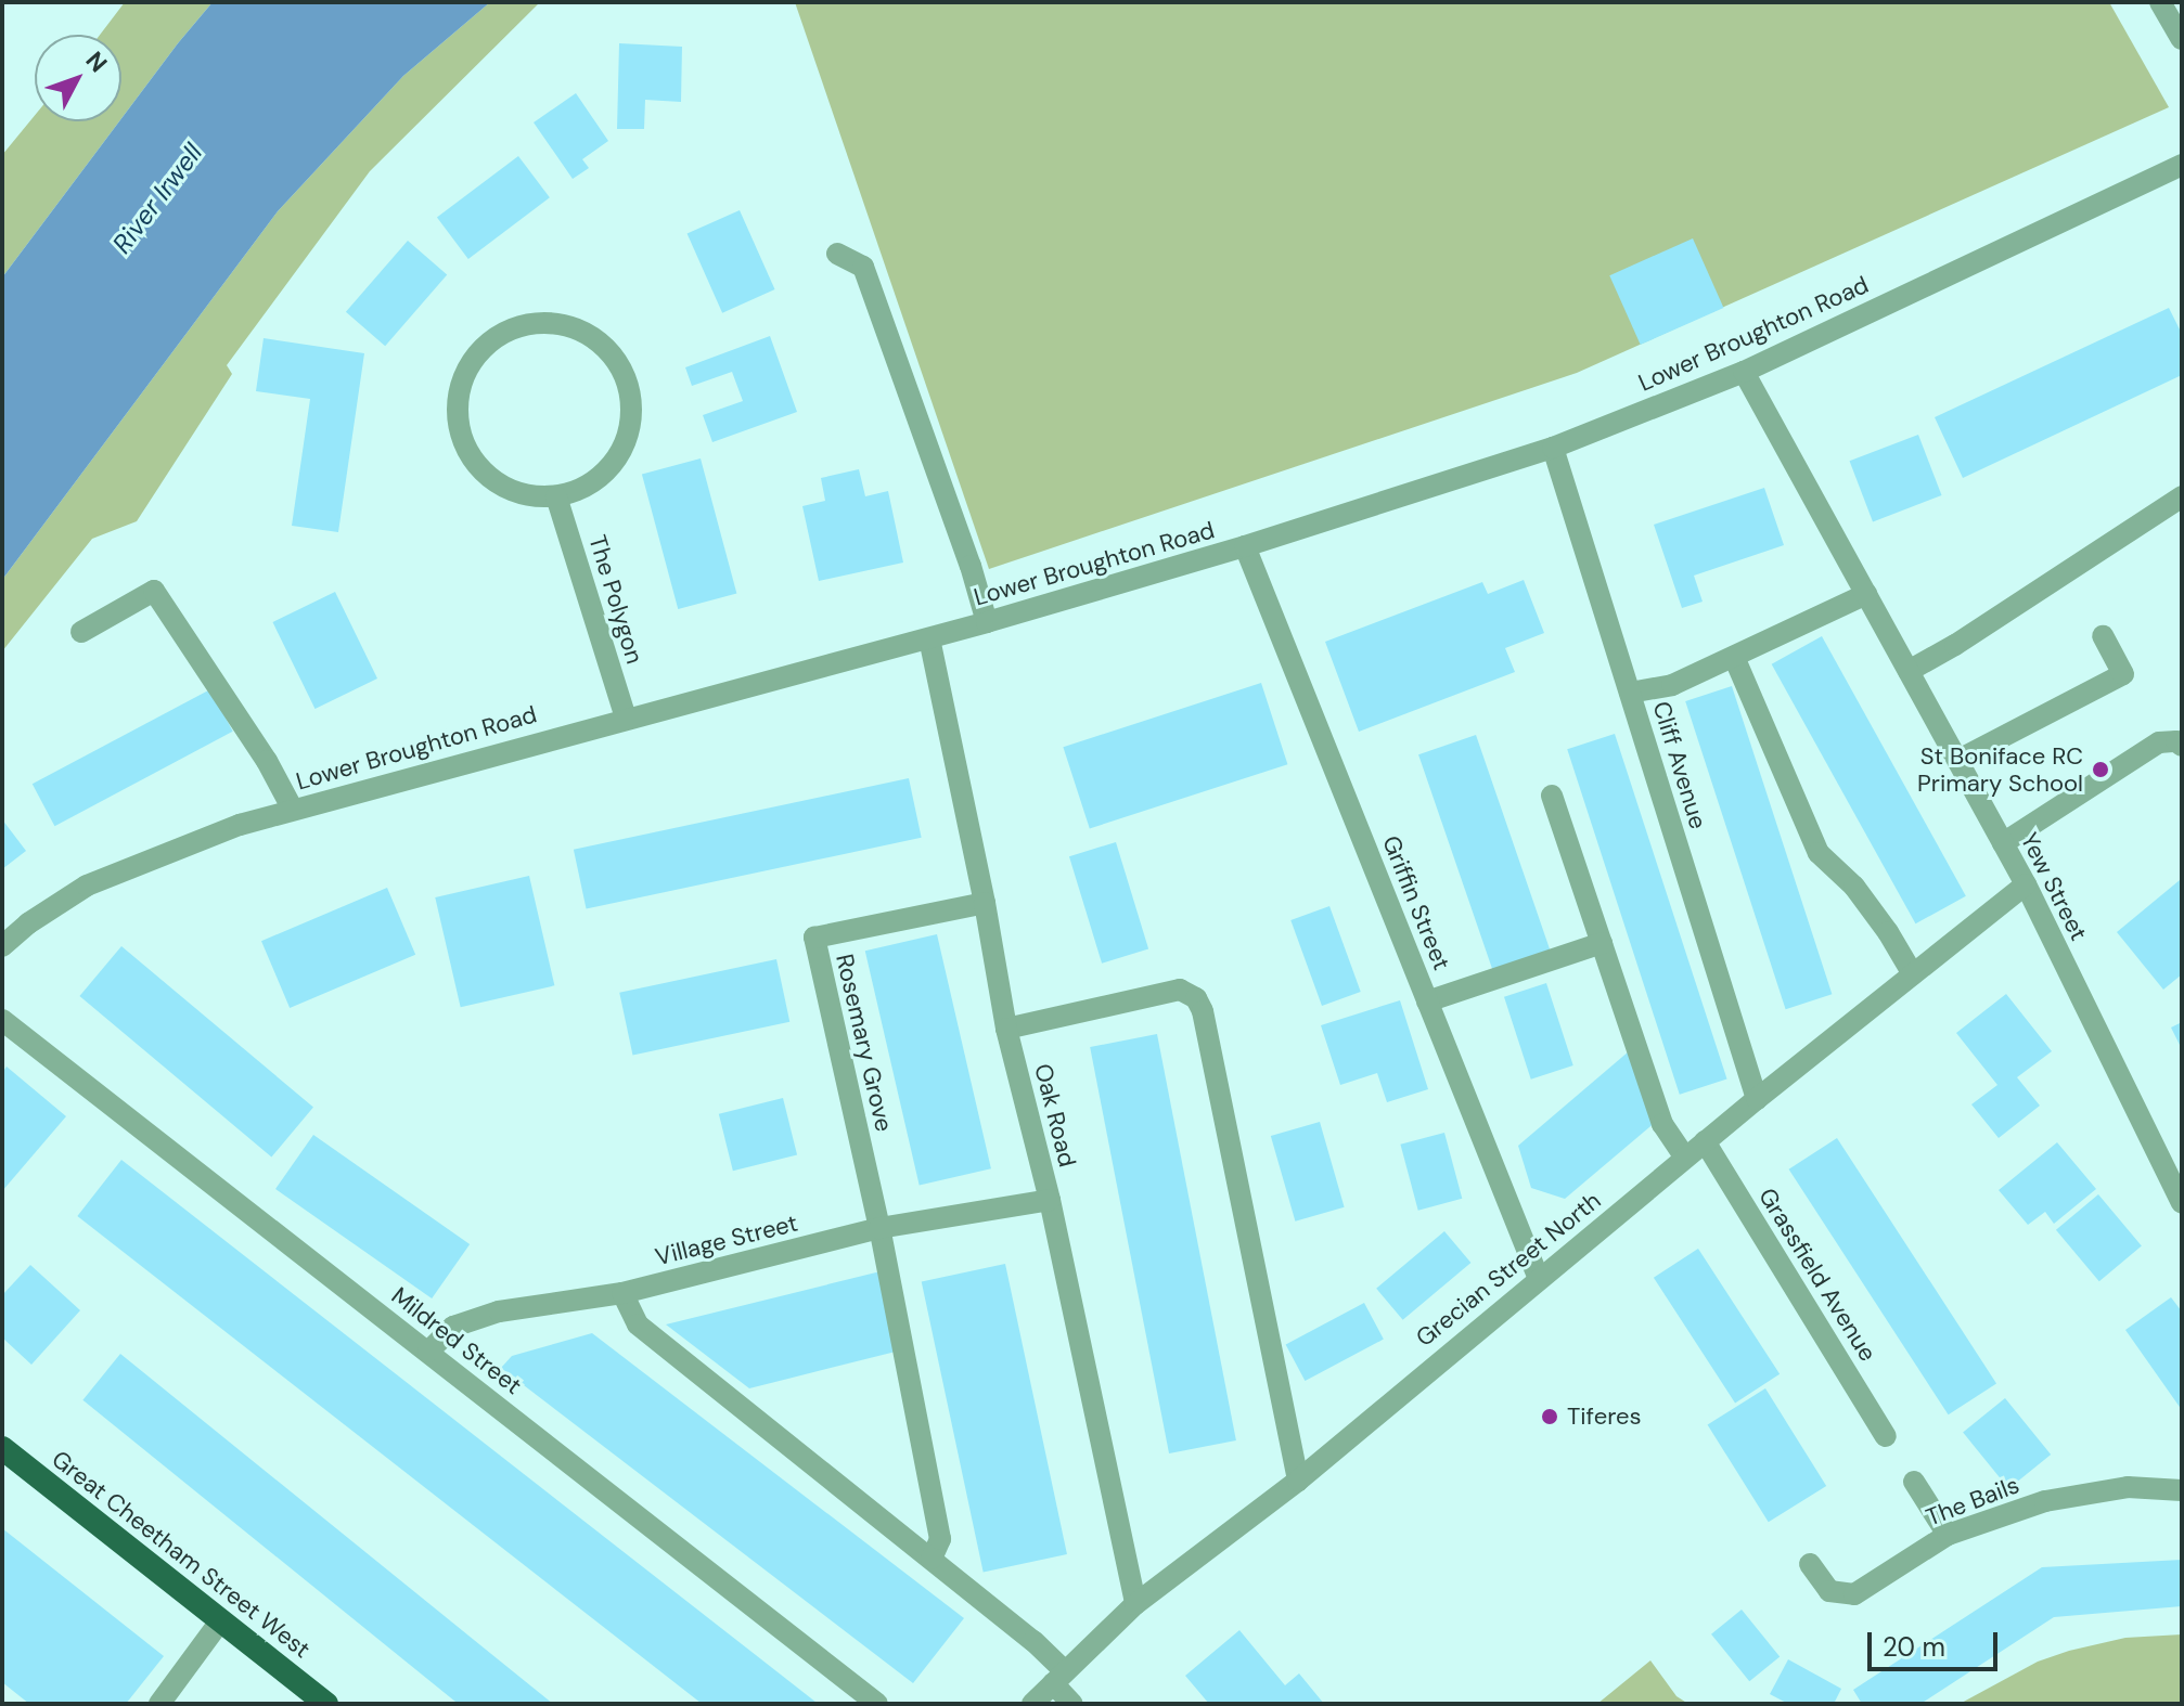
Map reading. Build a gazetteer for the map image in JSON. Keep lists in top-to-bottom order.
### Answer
{
  "streets": {
    "highway": ["Great Cheetham Street West"],
    "street": [
      "Lower Broughton Road",
      "The Polygon",
      "Cliff Avenue",
      "Yew Street",
      "Griffin Street",
      "Rosemary Grove",
      "Oak Road",
      "Village Street",
      "Grecian Street North",
      "Grassfield Avenue",
      "Mildred Street",
      "The Bails"
    ]
  },
  "crossings": [
    ["Lower Broughton Road", "The Polygon"],
    ["Lower Broughton Road", "Cliff Avenue"],
    ["Lower Broughton Road", "Yew Street"],
    ["Lower Broughton Road", "Griffin Street"],
    ["Lower Broughton Road", "Oak Road"],
    ["Cliff Avenue", "Grecian Street North"],
    ["Yew Street", "Grecian Street North"],
    ["Griffin Street", "Grecian Street North"],
    ["Rosemary Grove", "Oak Road"],
    ["Rosemary Grove", "Village Street"],
    ["Oak Road", "Village Street"],
    ["Oak Road", "Grecian Street North"],
    ["Village Street", "Mildred Street"],
    ["Grecian Street North", "Grassfield Avenue"]
  ],
  "water": ["River Irwell"],
  "places": ["St Boniface RC Primary School", "Tiferes"],
  "scale_bar": "20 m",
  "north": "top right"
}
